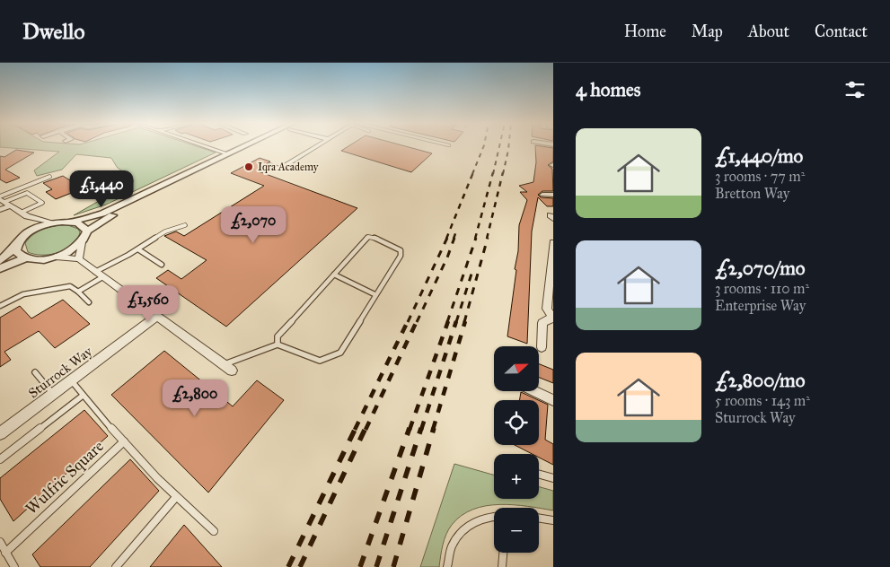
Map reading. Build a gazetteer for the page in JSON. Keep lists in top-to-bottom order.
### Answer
{
  "streets": {
    "street": ["Sturrock Way"],
    "lane": ["Wulfric Square"]
  },
  "crossings": [
    ["Sturrock Way", "Wulfric Square"]
  ],
  "places": ["Iqra Academy"],
  "north": "right",
  "page": {
    "header": "Dwello",
    "nav": [
      "Home",
      "Map",
      "About",
      "Contact"
    ],
    "heading": "4 homes",
    "list": [
      {
        "name": "£1,440/mo",
        "note": "3 rooms · 77 m² · Bretton Way"
      },
      {
        "name": "£2,070/mo",
        "note": "3 rooms · 110 m² · Enterprise Way"
      },
      {
        "name": "£2,800/mo",
        "note": "5 rooms · 143 m² · Sturrock Way"
      }
    ],
    "price": [
      "£1,440",
      "£2,070",
      "£1,560",
      "£2,800"
    ],
    "map_buttons": ["+", "−"]
  }
}
